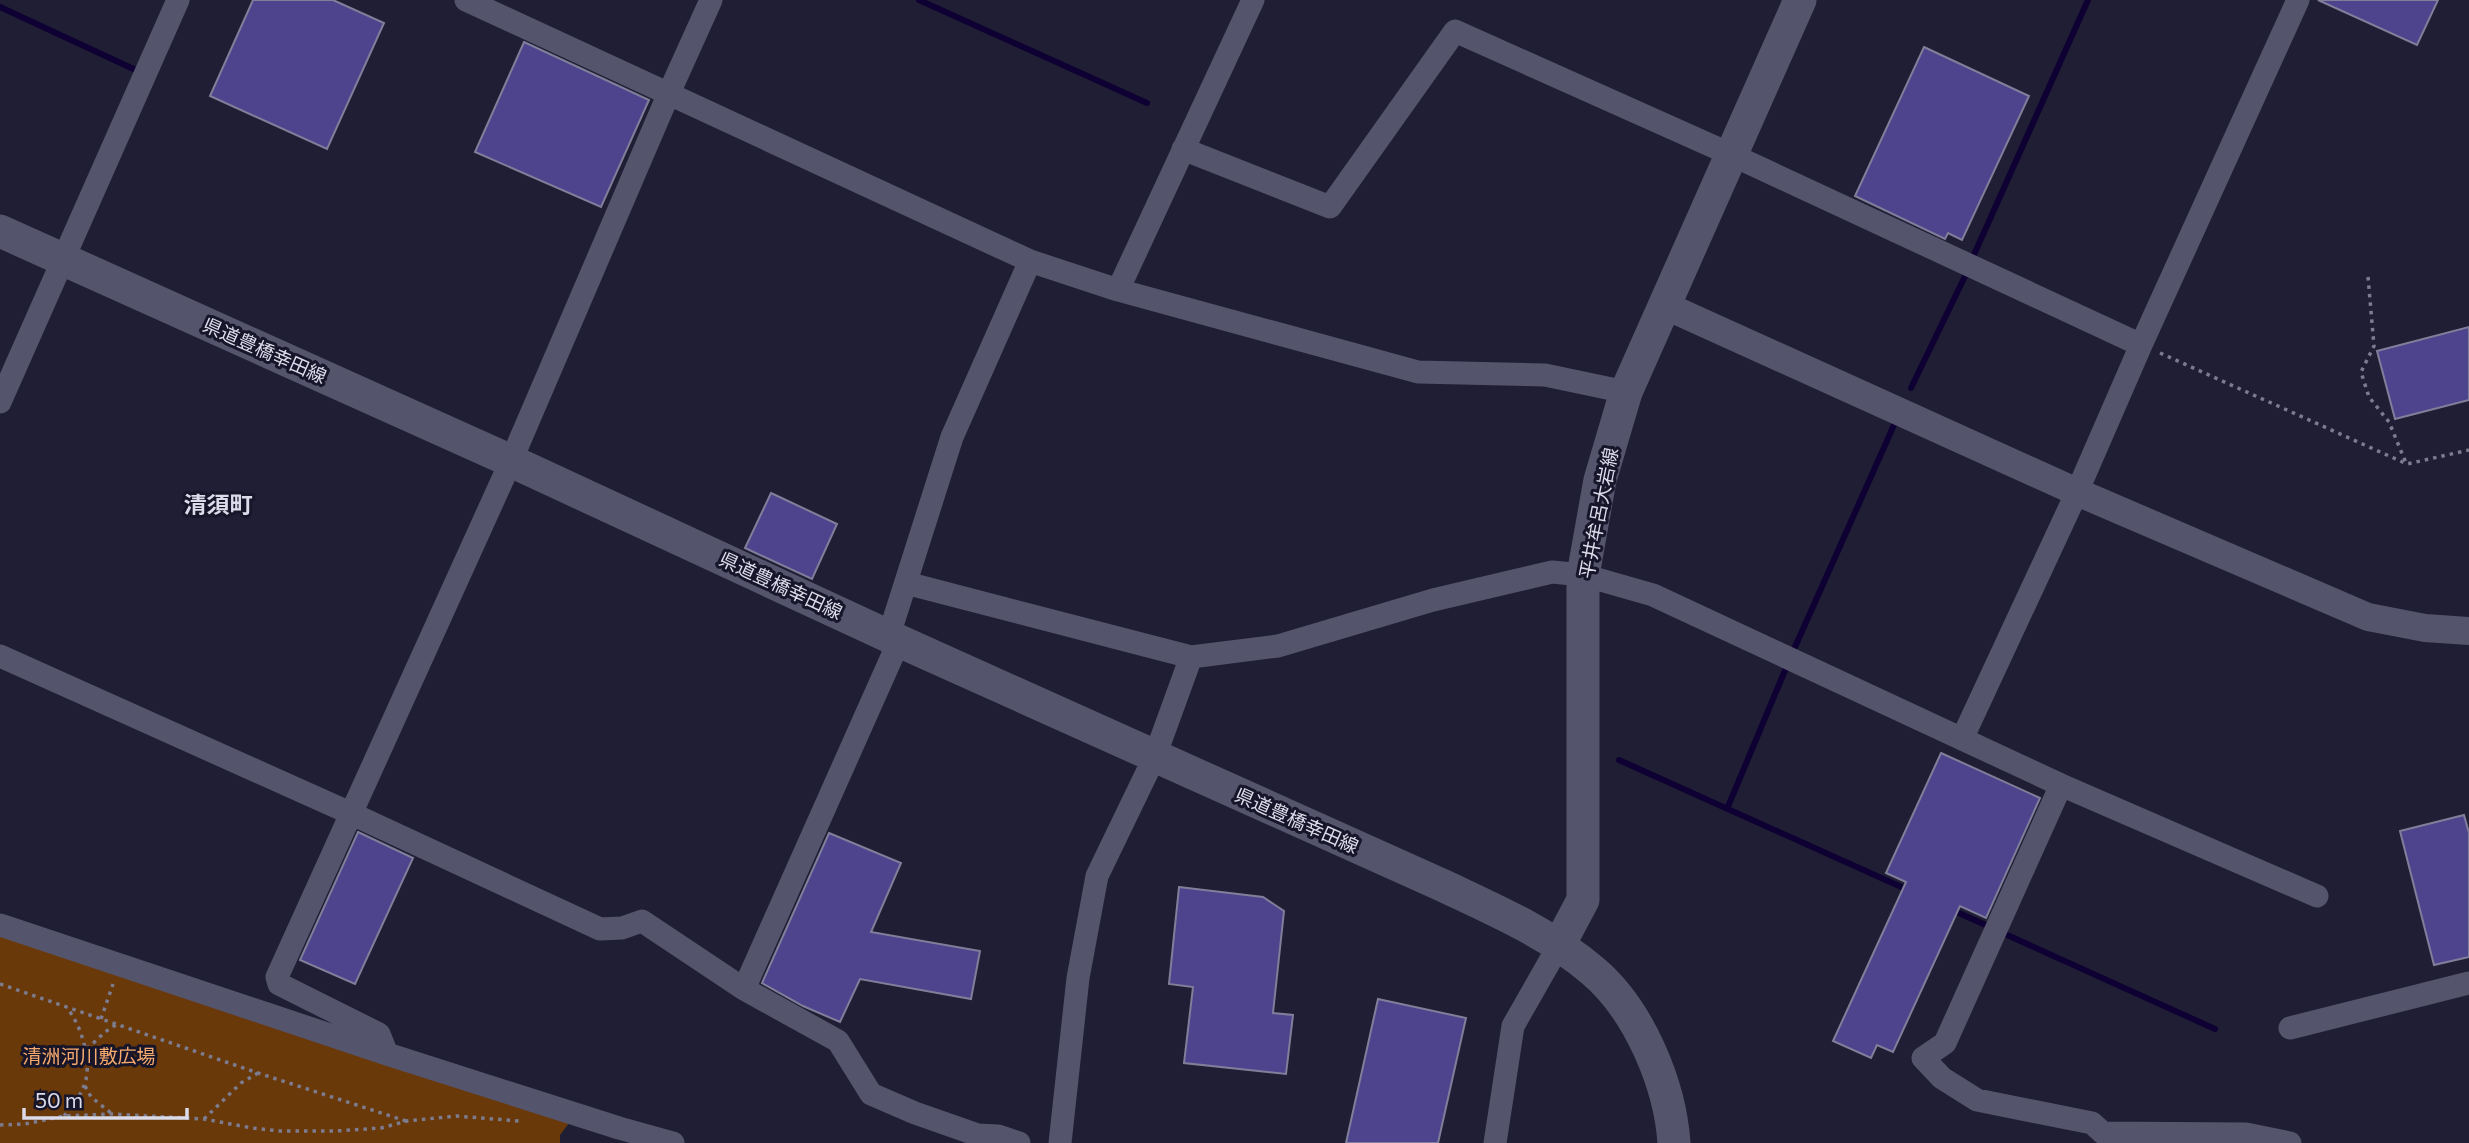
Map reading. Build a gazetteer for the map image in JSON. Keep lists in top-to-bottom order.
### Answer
{
  "streets": {
    "main road": ["県道豊橋幸田線", "平井牟呂大岩線"]
  },
  "crossings": [
    ["県道豊橋幸田線", "平井牟呂大岩線"]
  ],
  "districts": ["清須町"],
  "parks": ["清洲河川敷広場"],
  "scale_bar": "50 m"
}
